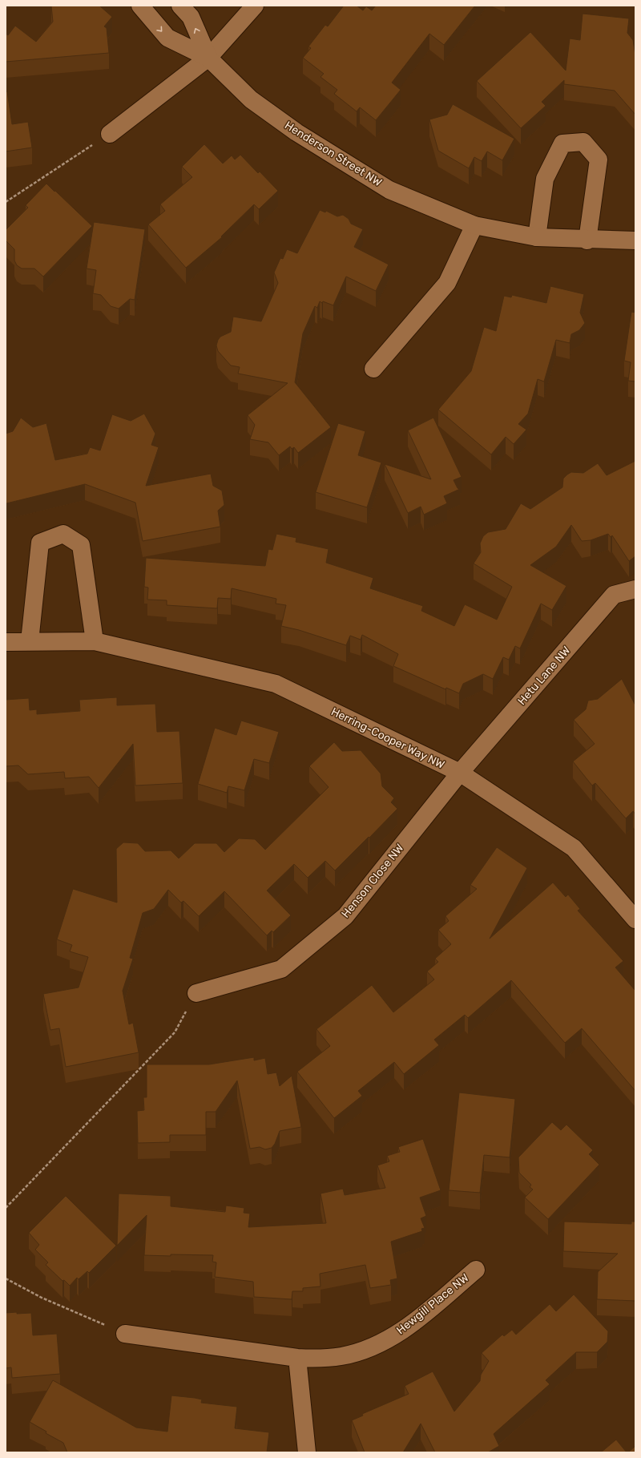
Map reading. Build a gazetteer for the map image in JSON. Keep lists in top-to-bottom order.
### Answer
{
  "streets": {
    "street": [
      "Henderson Street NW",
      "Hetu Lane NW",
      "Herring-Cooper Way NW",
      "Henson Close NW",
      "Hewgill Place NW"
    ]
  },
  "crossings": [
    ["Hetu Lane NW", "Herring-Cooper Way NW"],
    ["Hetu Lane NW", "Henson Close NW"],
    ["Herring-Cooper Way NW", "Henson Close NW"]
  ]
}
